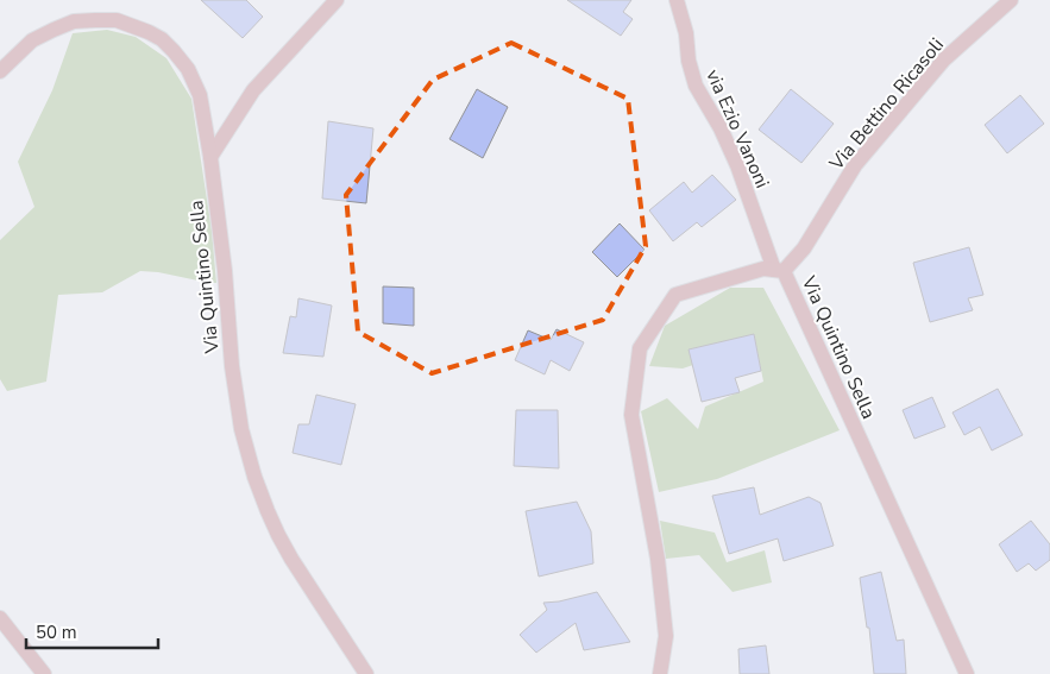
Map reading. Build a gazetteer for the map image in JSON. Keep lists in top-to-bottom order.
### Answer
{
  "streets": {
    "street": ["Via Bettino Ricasoli", "via Ezio Vanoni", "Via Quintino Sella"]
  },
  "crossings": [
    ["Via Bettino Ricasoli", "via Ezio Vanoni"],
    ["Via Bettino Ricasoli", "Via Quintino Sella"],
    ["via Ezio Vanoni", "Via Quintino Sella"]
  ],
  "scale_bar": "50 m"
}
